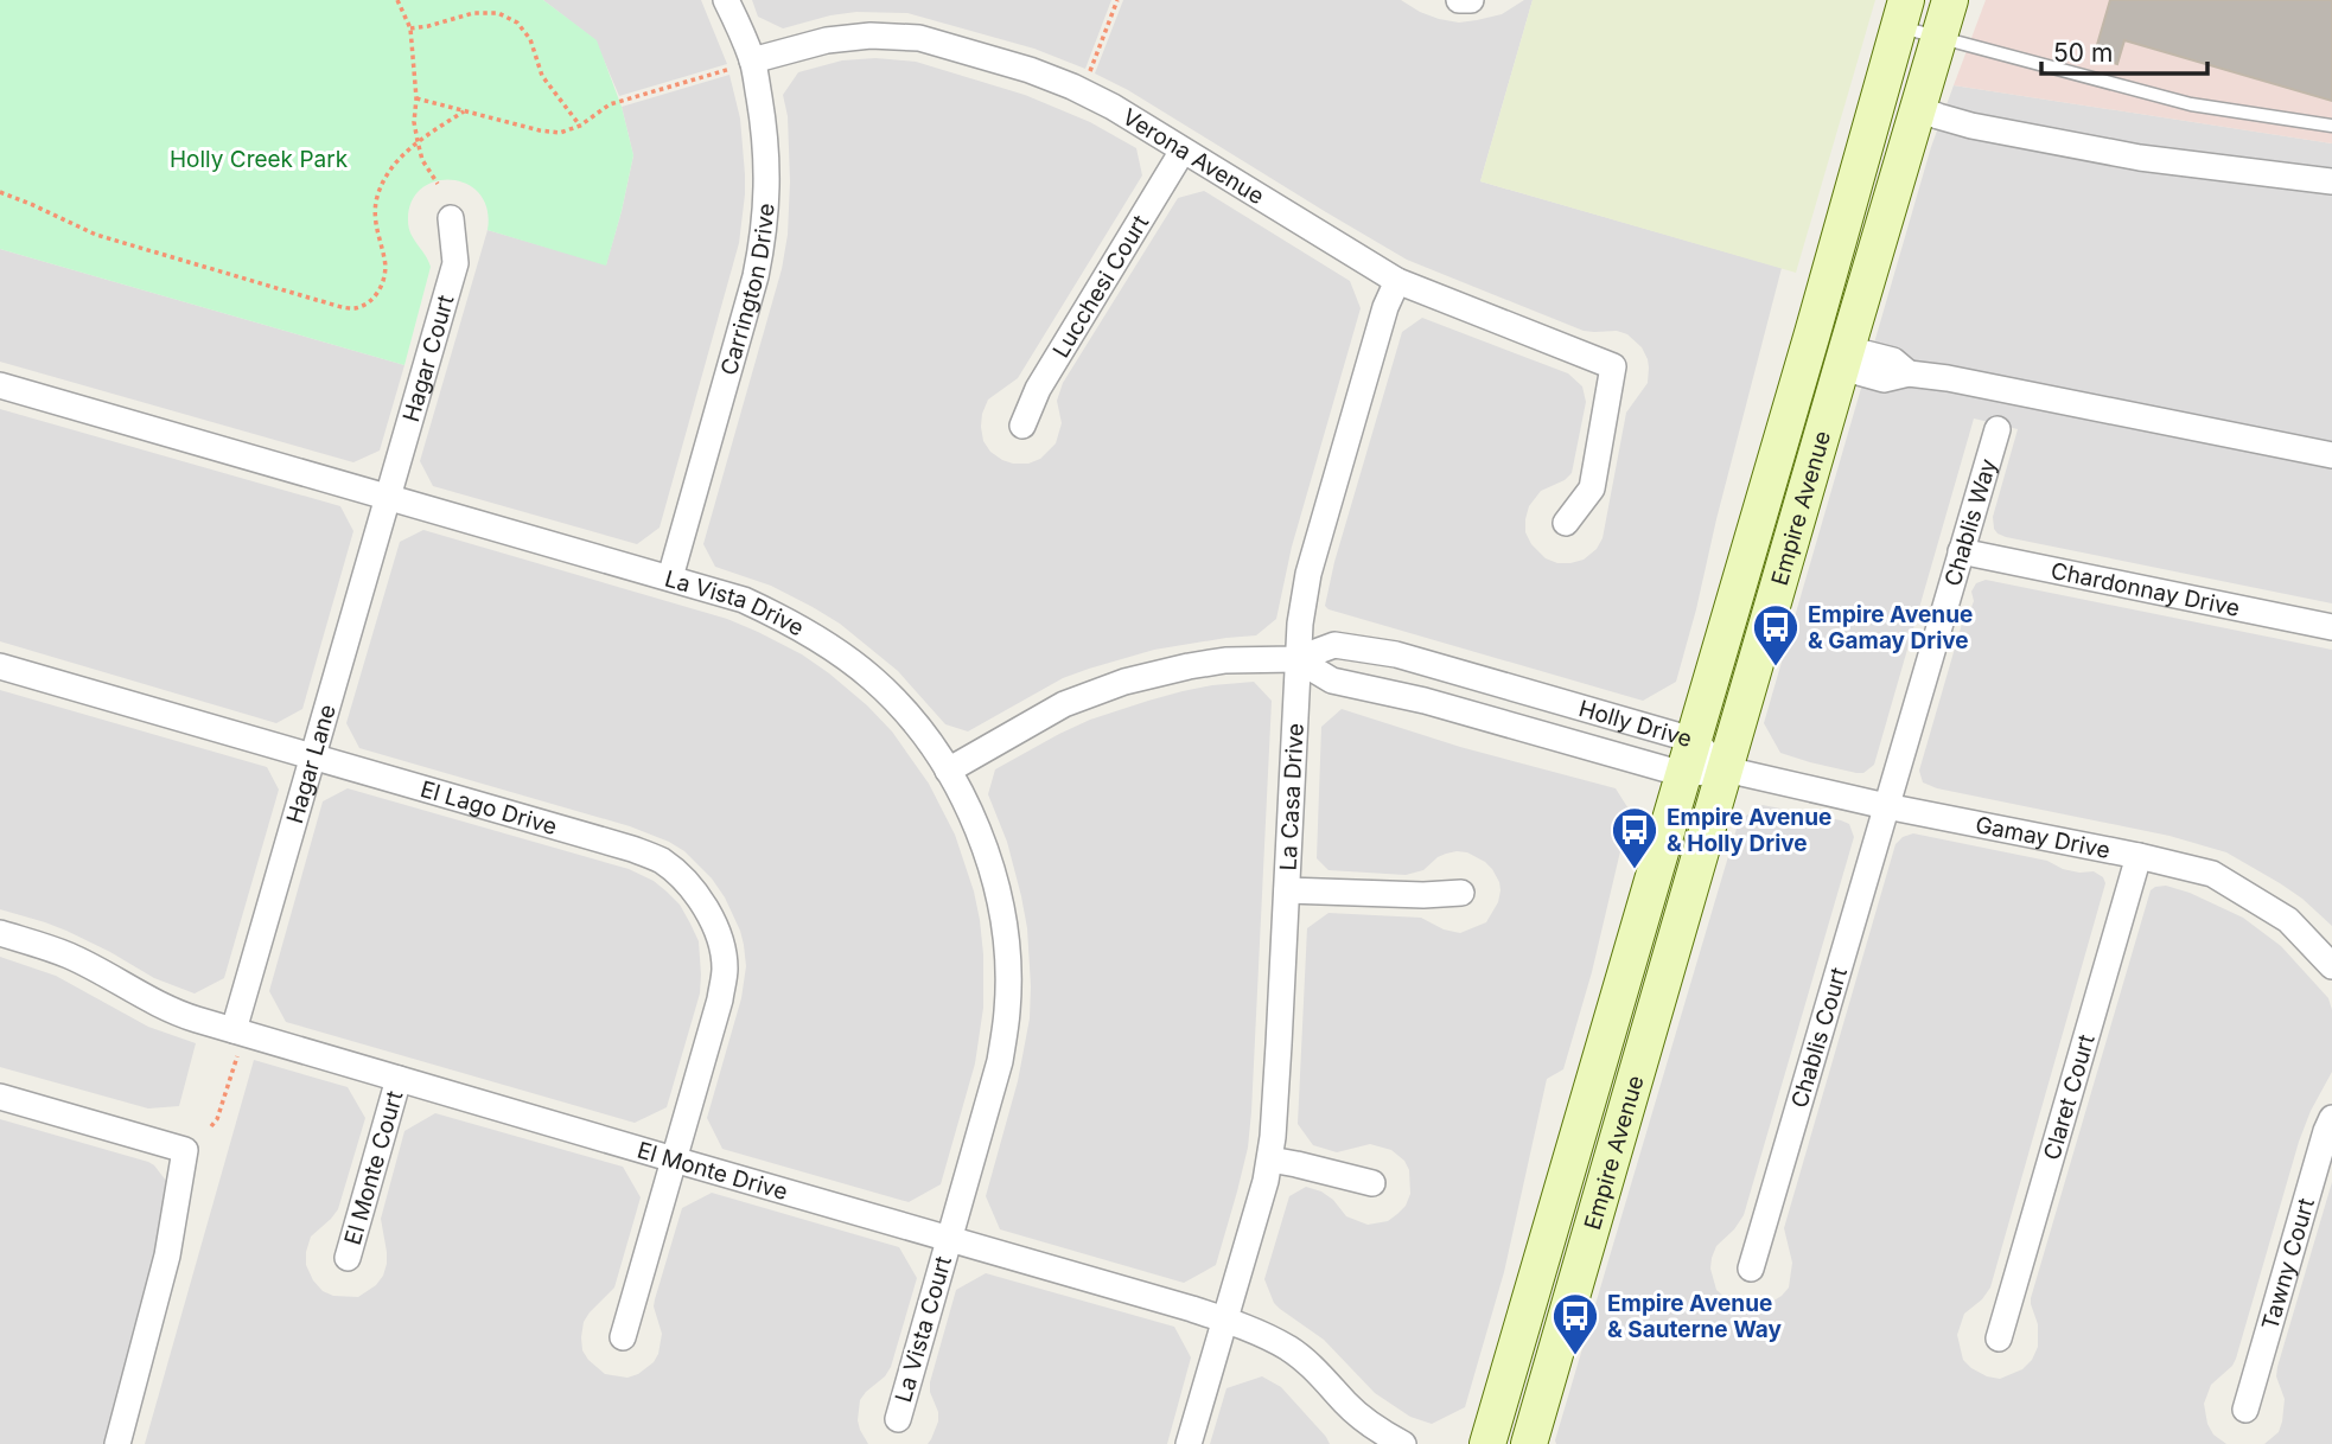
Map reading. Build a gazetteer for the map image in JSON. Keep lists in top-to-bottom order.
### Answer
{
  "streets": {
    "main road": ["Empire Avenue"],
    "street": [
      "Verona Avenue",
      "Lucchesi Court",
      "Carrington Drive",
      "Hagar Court",
      "Chablis Way",
      "Chardonnay Drive",
      "La Vista Drive",
      "Holly Drive",
      "Hagar Lane",
      "La Casa Drive",
      "El Lago Drive",
      "Gamay Drive",
      "Chablis Court",
      "Claret Court",
      "El Monte Court",
      "El Monte Drive",
      "Tawny Court",
      "La Vista Court"
    ]
  },
  "crossings": [
    ["Verona Avenue", "Lucchesi Court"],
    ["Verona Avenue", "Carrington Drive"],
    ["Verona Avenue", "La Casa Drive"],
    ["Carrington Drive", "La Vista Drive"],
    ["Hagar Court", "La Vista Drive"],
    ["Hagar Court", "Hagar Lane"],
    ["Empire Avenue", "Holly Drive"],
    ["Empire Avenue", "Gamay Drive"],
    ["Chablis Way", "Chardonnay Drive"],
    ["Chablis Way", "Gamay Drive"],
    ["Chablis Way", "Chablis Court"],
    ["La Vista Drive", "Holly Drive"],
    ["La Vista Drive", "Hagar Lane"],
    ["La Vista Drive", "El Monte Drive"],
    ["La Vista Drive", "La Vista Court"],
    ["Holly Drive", "La Casa Drive"],
    ["Holly Drive", "Gamay Drive"],
    ["Hagar Lane", "El Lago Drive"],
    ["Hagar Lane", "El Monte Drive"],
    ["La Casa Drive", "El Monte Drive"],
    ["El Lago Drive", "El Monte Drive"],
    ["Gamay Drive", "Chablis Court"],
    ["Gamay Drive", "Claret Court"],
    ["El Monte Court", "El Monte Drive"],
    ["El Monte Drive", "La Vista Court"]
  ],
  "parks": ["Holly Creek Park"],
  "places": {
    "bus stop": ["Empire Avenue & Gamay Drive", "Empire Avenue & Holly Drive", "Empire Avenue & Sauterne Way"]
  },
  "scale_bar": "50 m"
}
